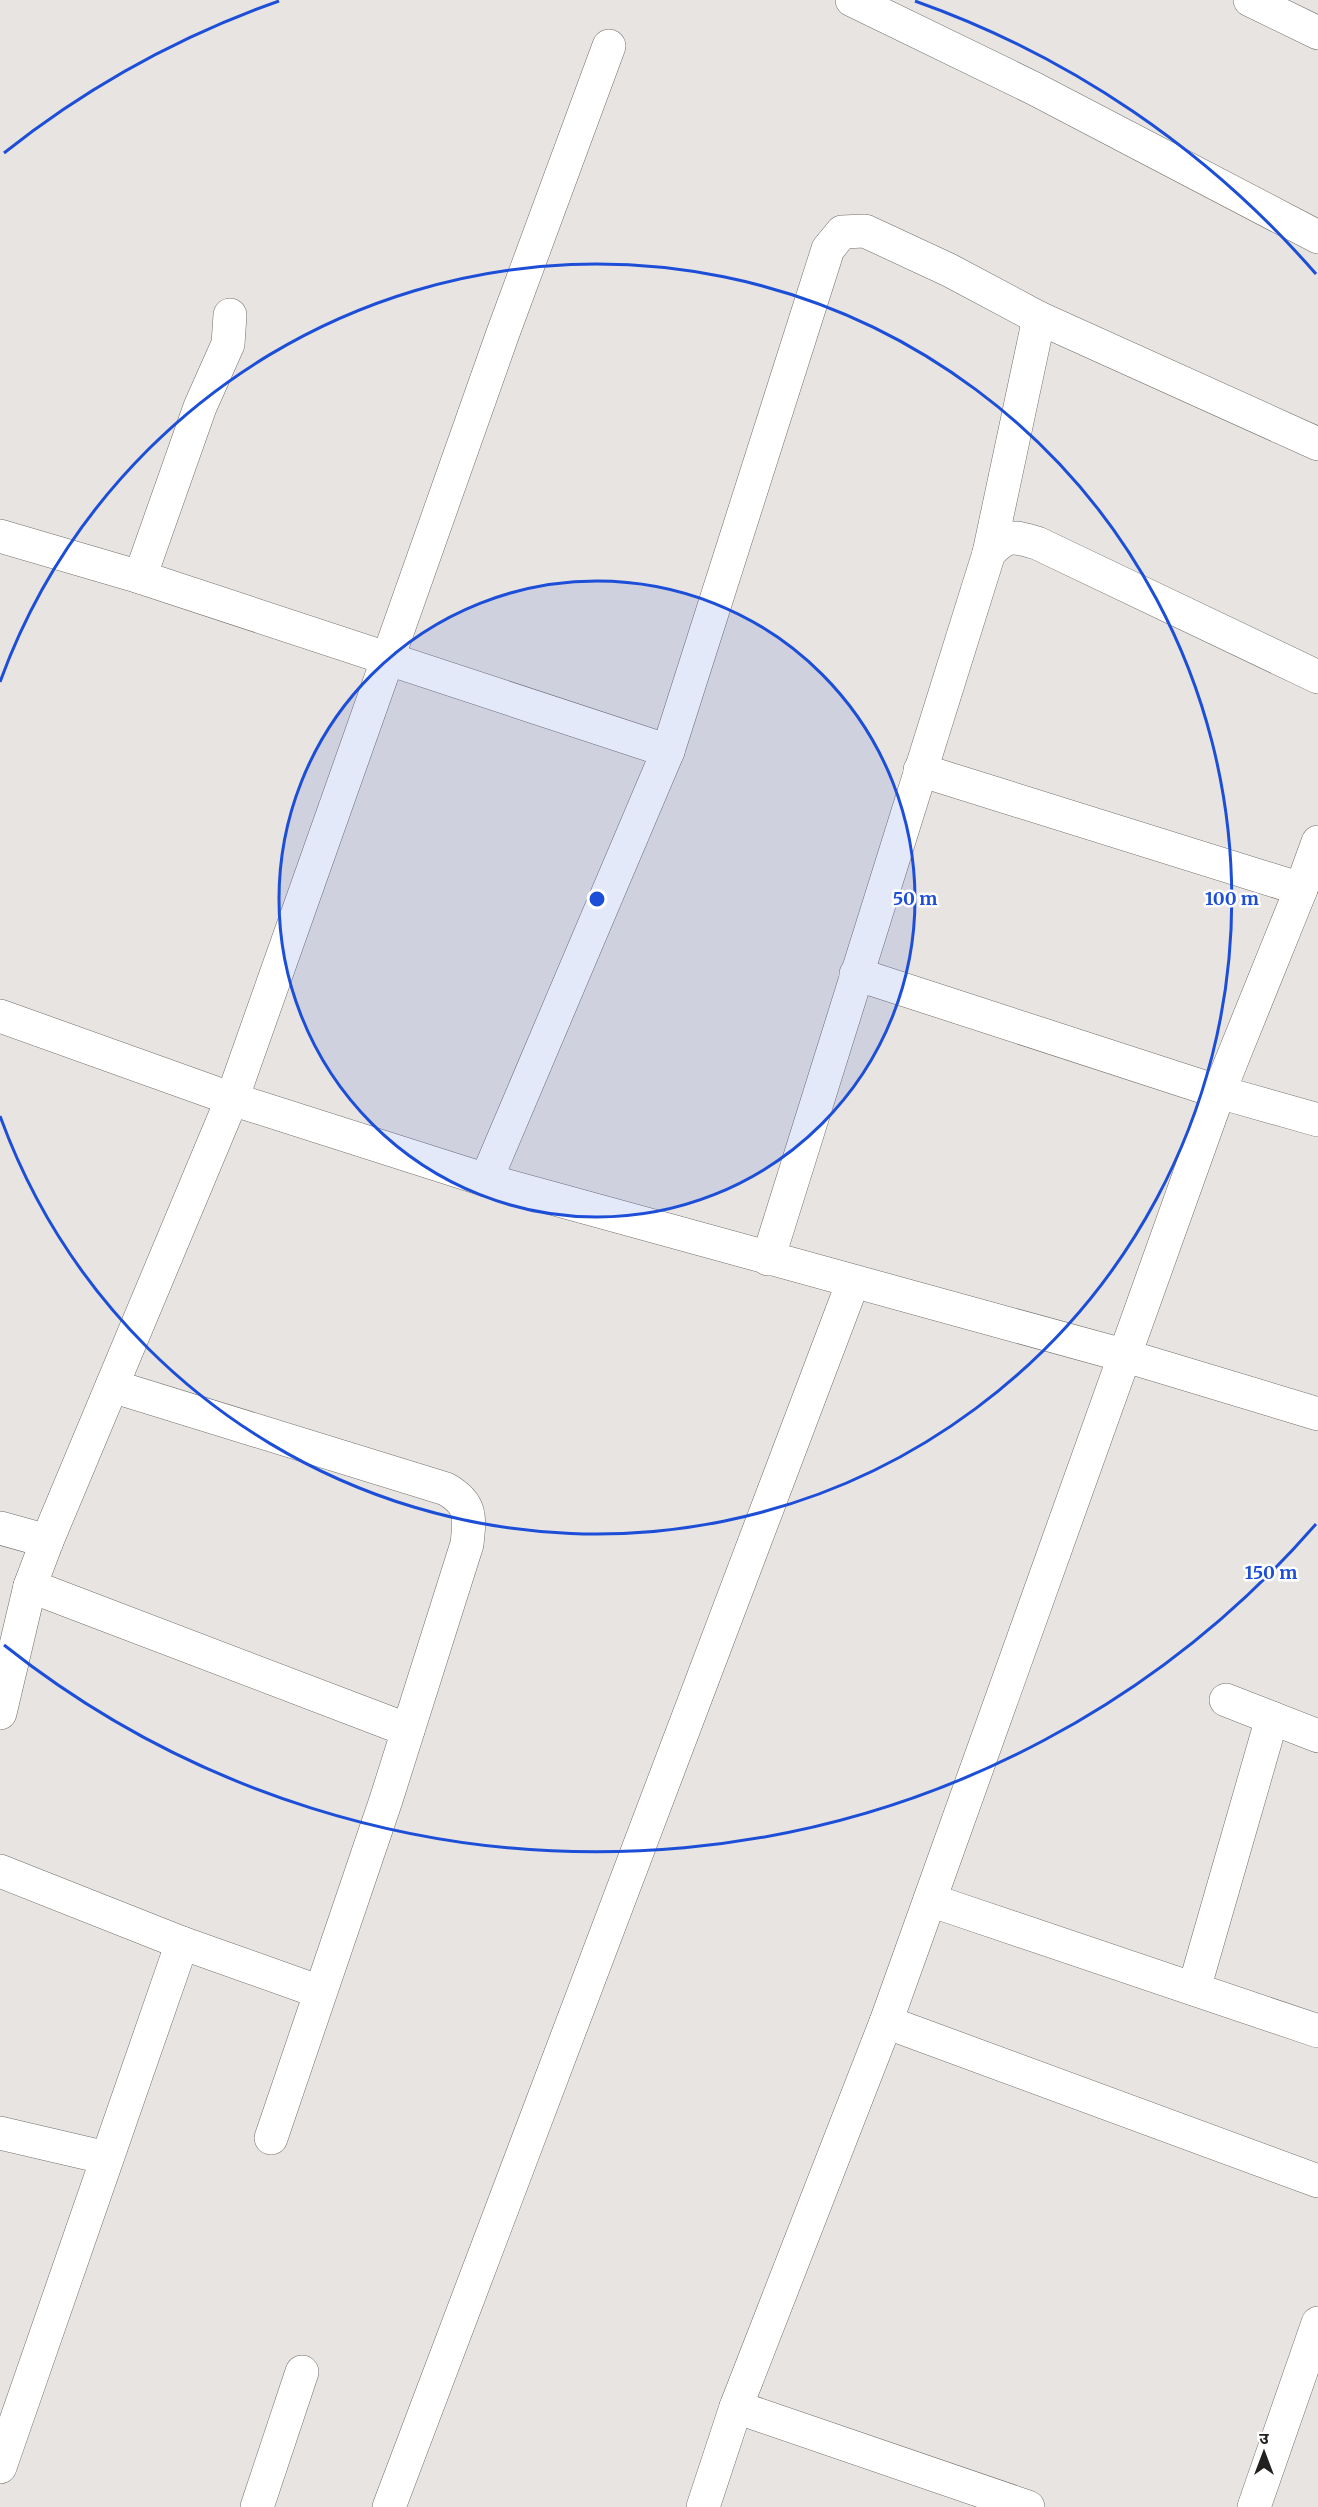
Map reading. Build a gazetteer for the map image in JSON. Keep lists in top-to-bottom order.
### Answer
{
  "north": "top",
  "rings": ["50 m", "100 m", "150 m"]
}
